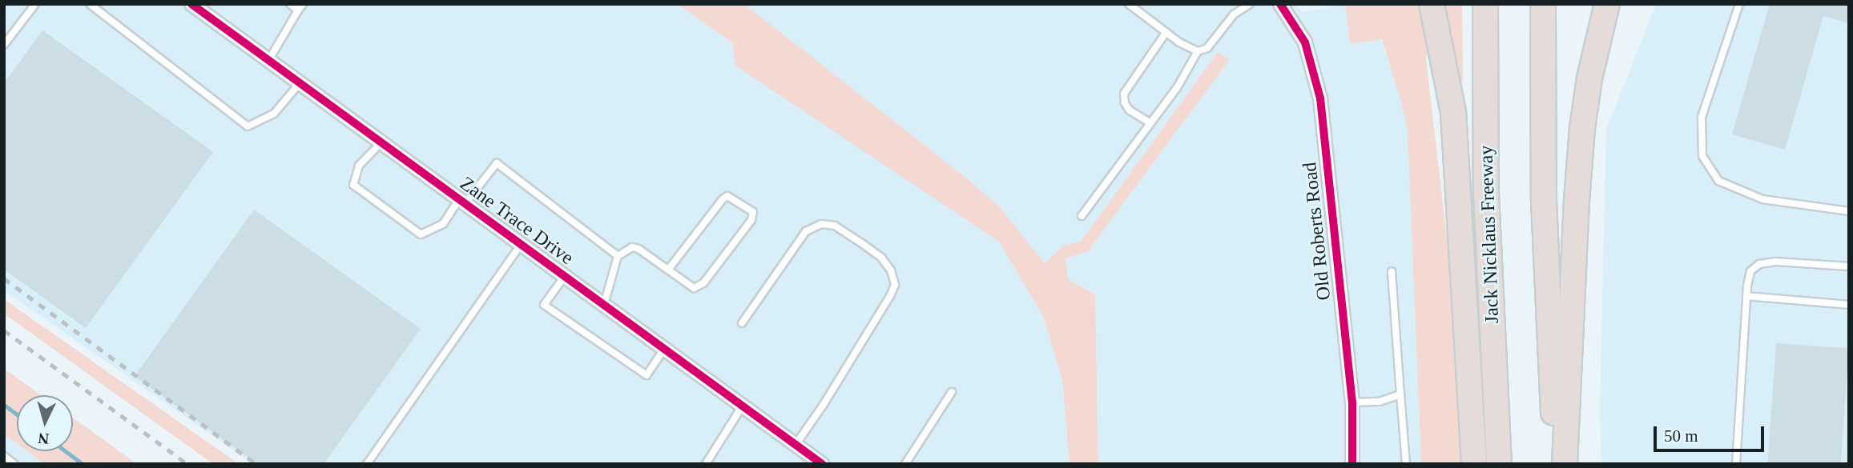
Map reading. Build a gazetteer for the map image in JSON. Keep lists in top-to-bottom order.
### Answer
{
  "streets": {
    "highway": ["Jack Nicklaus Freeway"],
    "street": ["Zane Trace Drive", "Old Roberts Road"]
  },
  "scale_bar": "50 m",
  "north": "bottom"
}
